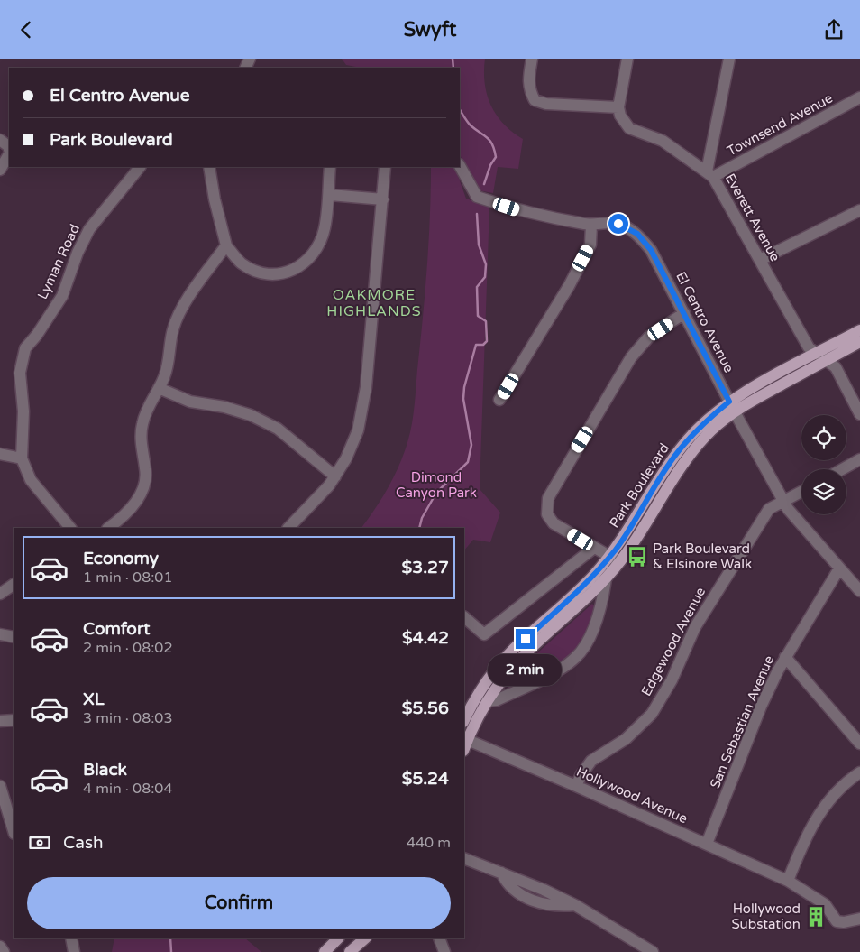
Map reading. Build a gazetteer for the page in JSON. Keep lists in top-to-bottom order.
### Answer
{
  "streets": {
    "main road": ["Park Boulevard"],
    "street": [
      "Townsend Avenue",
      "Everett Avenue",
      "Lyman Road",
      "El Centro Avenue",
      "Edgewood Avenue",
      "San Sebastian Avenue",
      "Hollywood Avenue"
    ]
  },
  "crossings": [
    ["Townsend Avenue", "Everett Avenue"],
    ["Everett Avenue", "Park Boulevard"],
    ["El Centro Avenue", "Park Boulevard"],
    ["El Centro Avenue", "Edgewood Avenue"],
    ["El Centro Avenue", "San Sebastian Avenue"],
    ["Park Boulevard", "Hollywood Avenue"],
    ["Edgewood Avenue", "Hollywood Avenue"],
    ["San Sebastian Avenue", "Hollywood Avenue"]
  ],
  "districts": ["OAKMORE HIGHLANDS"],
  "parks": ["Dimond Canyon Park"],
  "places": {
    "bus stop": ["Park Boulevard & Elsinore Walk"],
    "building": ["Hollywood Substation"]
  },
  "page": {
    "header": "Swyft",
    "banner": ["El Centro Avenue", "Park Boulevard"],
    "list": [
      {
        "name": "Economy",
        "note": "1 min · 08:01",
        "value": "$3.27"
      },
      {
        "name": "Comfort",
        "note": "2 min · 08:02",
        "value": "$4.42"
      },
      {
        "name": "XL",
        "note": "3 min · 08:03",
        "value": "$5.56"
      },
      {
        "name": "Black",
        "note": "4 min · 08:04",
        "value": "$5.24"
      }
    ],
    "bubble": "2 min",
    "pay": ["Cash", "440 m"],
    "buttons": "Confirm"
  }
}
